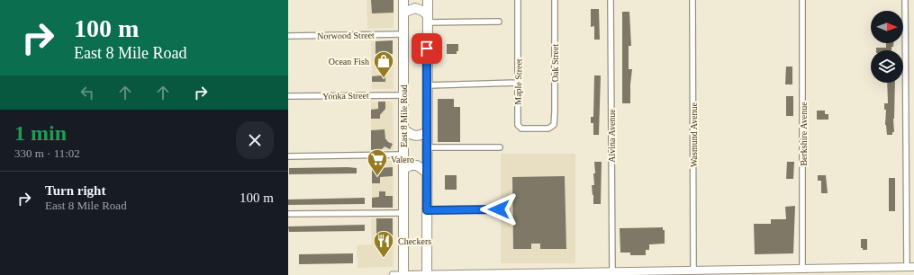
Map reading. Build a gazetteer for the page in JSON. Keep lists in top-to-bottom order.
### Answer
{
  "streets": {
    "highway": ["East 8 Mile Road"],
    "street": [
      "Norwood Street",
      "Oak Street",
      "Maple Street",
      "Yonka Street",
      "Berkshire Avenue",
      "Wasmund Avenue",
      "Alvina Avenue"
    ]
  },
  "crossings": [
    ["Norwood Street", "East 8 Mile Road"],
    ["Oak Street", "Maple Street"],
    ["Yonka Street", "East 8 Mile Road"]
  ],
  "places": {
    "shop": ["Ocean Fish"],
    "supermarket": ["Valero"],
    "restaurant": ["Checkers"]
  },
  "north": "right",
  "page": {
    "turn": ["100 m", "East 8 Mile Road"],
    "heading": ["1 min", "330 m · 11:02"],
    "list": [
      {
        "name": "Turn right",
        "note": "East 8 Mile Road",
        "value": "100 m"
      }
    ]
  }
}
